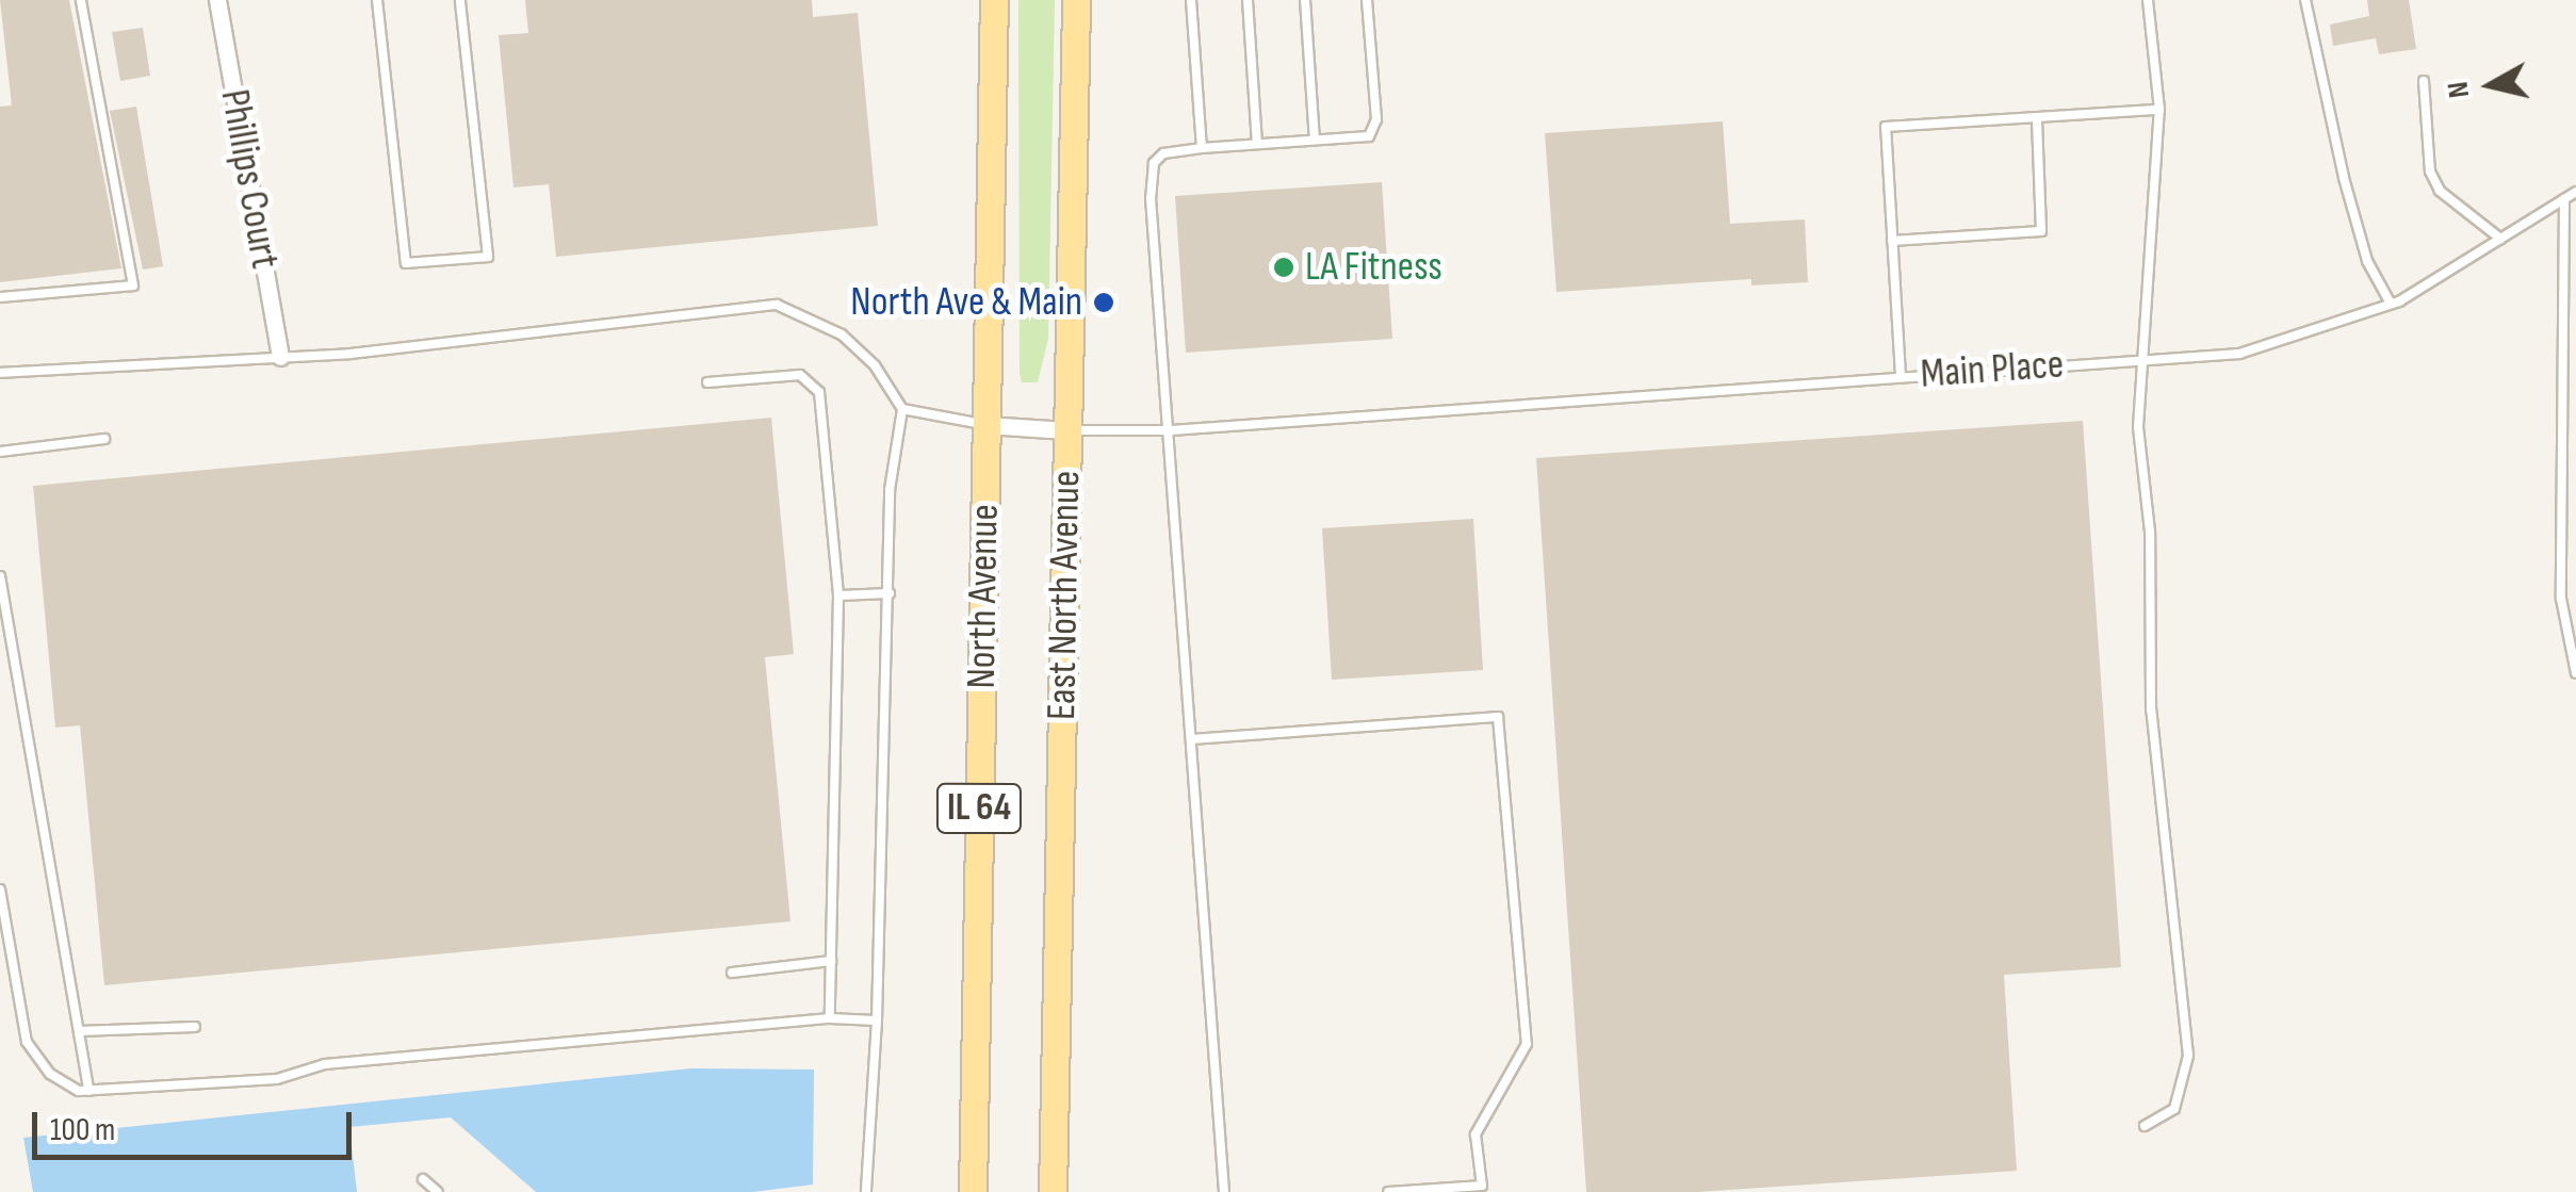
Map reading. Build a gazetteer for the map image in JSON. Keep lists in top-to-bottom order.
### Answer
{
  "streets": {
    "main road": ["East North Avenue", "North Avenue", "IL 64"],
    "street": ["Phillips Court"],
    "lane": ["Main Place"]
  },
  "crossings": [
    ["Main Place", "East North Avenue"]
  ],
  "places": ["LA Fitness", "North Ave & Main"],
  "scale_bar": "100 m",
  "north": "left"
}
